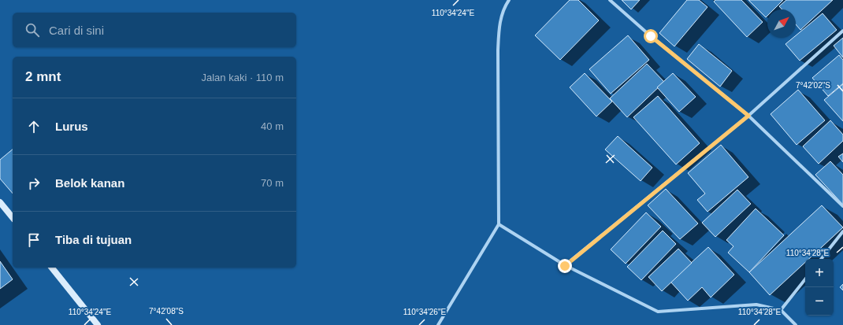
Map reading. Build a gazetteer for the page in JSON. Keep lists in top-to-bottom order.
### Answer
{
  "north": "top right",
  "page": {
    "search": "Cari di sini",
    "heading": ["2 mnt", "Jalan kaki · 110 m"],
    "list": [
      ["Lurus", "40 m"],
      ["Belok kanan", "70 m"],
      "Tiba di tujuan"
    ],
    "map_buttons": ["+", "−"]
  },
  "coordinates": [
    "110°34'24\"E",
    "7°42'02\"S",
    "110°34'28\"E",
    "7°42'08\"S",
    "110°34'26\"E"
  ]
}
